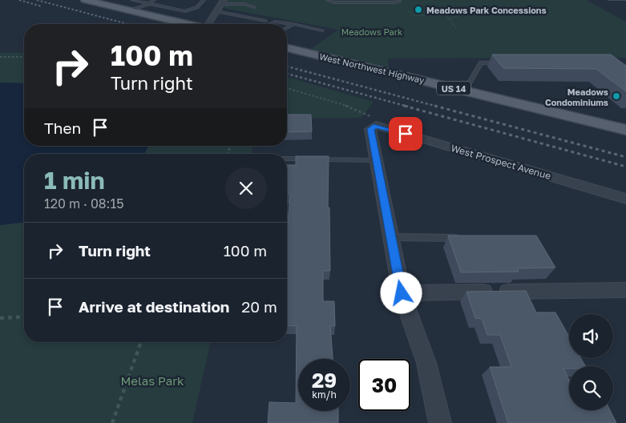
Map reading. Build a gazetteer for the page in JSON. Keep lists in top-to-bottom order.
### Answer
{
  "streets": {
    "main road": ["West Northwest Highway", "US 14"],
    "street": ["West Prospect Avenue"]
  },
  "parks": ["Meadows Park", "Melas Park"],
  "places": ["Meadows Park Concessions", "Meadows Condominiums"],
  "page": {
    "turn": ["100 m", "Turn right"],
    "then": "Then",
    "heading": ["1 min", "120 m · 08:15"],
    "list": [
      {
        "name": "Turn right",
        "value": "100 m"
      },
      {
        "name": "Arrive at destination",
        "value": "20 m"
      }
    ],
    "speed": "29 km/h",
    "limit": "30"
  }
}
